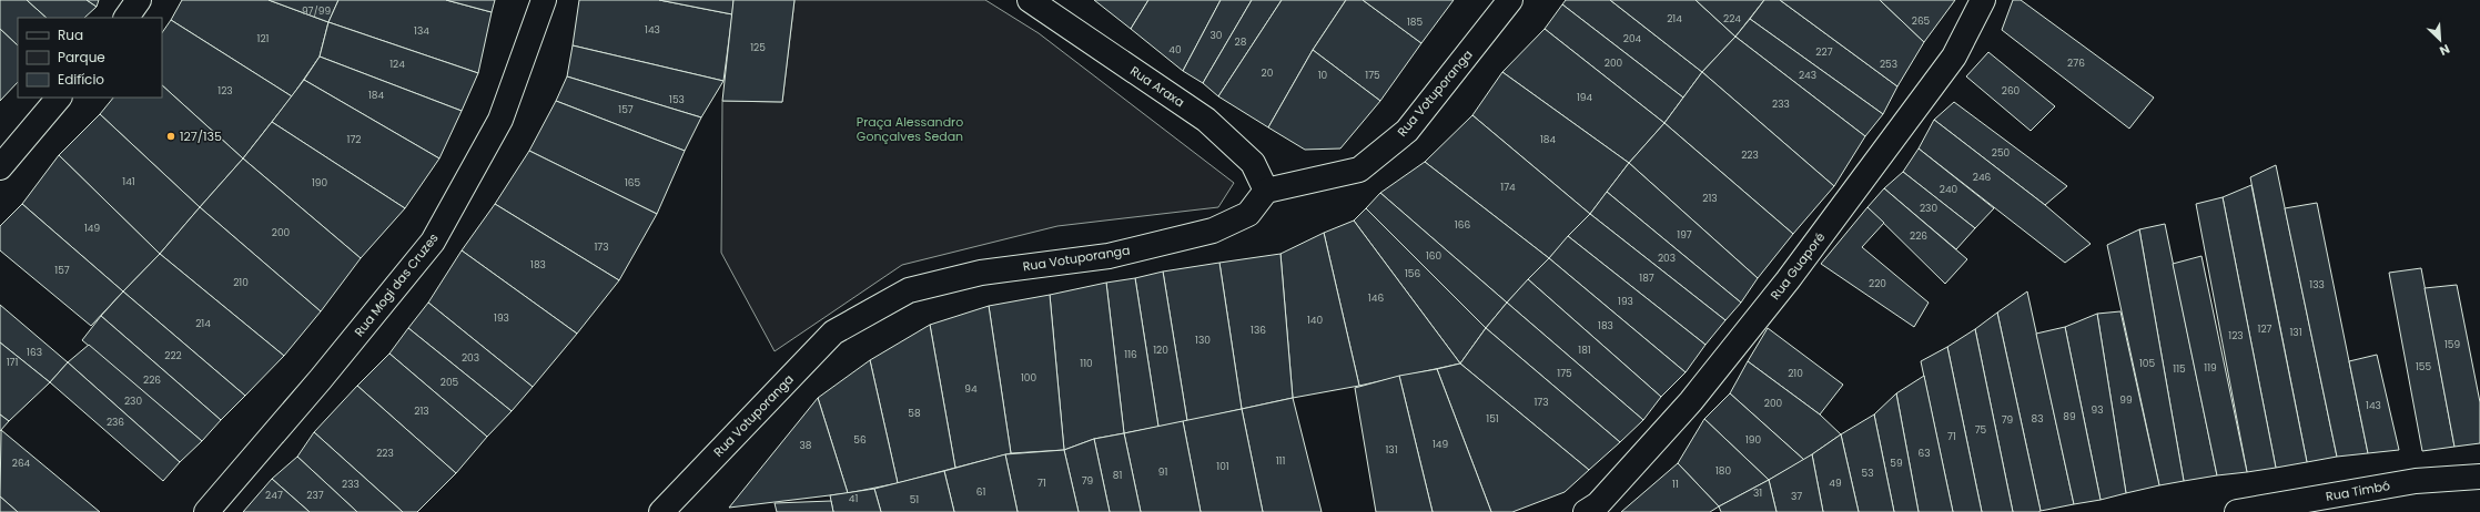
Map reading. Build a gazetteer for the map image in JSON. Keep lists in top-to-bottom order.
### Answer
{
  "streets": {
    "street": [
      "Rua Araxa",
      "Rua Votuporanga",
      "Rua Guaporé",
      "Rua Mogi das Cruzes",
      "Rua Timbó"
    ]
  },
  "crossings": [
    ["Rua Araxa", "Rua Votuporanga"]
  ],
  "parks": ["Praça Alessandro Gonçalves Sedan"],
  "places": ["127/135"],
  "house_numbers": [
    "97/99",
    "214",
    "224",
    "265",
    "185",
    "143",
    "134",
    "30",
    "121",
    "204",
    "28",
    "125",
    "40",
    "227",
    "200",
    "276",
    "124",
    "253",
    "20",
    "10",
    "175",
    "243",
    "123",
    "260",
    "184",
    "194",
    "153",
    "233",
    "157",
    "172",
    "184",
    "250",
    "223",
    "246",
    "141",
    "190",
    "165",
    "174",
    "240",
    "213",
    "230",
    "166",
    "149",
    "200",
    "197",
    "226",
    "173",
    "160",
    "203",
    "183",
    "157",
    "156",
    "187",
    "210",
    "220",
    "133",
    "146",
    "193",
    "193",
    "140",
    "214",
    "183",
    "127",
    "136",
    "131",
    "123",
    "130",
    "159",
    "120",
    "181",
    "163",
    "116",
    "222",
    "203",
    "171",
    "110",
    "105",
    "155",
    "119",
    "115",
    "175",
    "210",
    "100",
    "226",
    "205",
    "94",
    "99",
    "230",
    "173",
    "200",
    "143",
    "93",
    "213",
    "58",
    "89",
    "151",
    "83",
    "79",
    "236",
    "75",
    "71",
    "56",
    "190",
    "149",
    "38",
    "131",
    "223",
    "63",
    "111",
    "264",
    "59",
    "101",
    "180",
    "91",
    "53",
    "81",
    "79",
    "71",
    "49",
    "233",
    "11",
    "61",
    "31",
    "247",
    "237",
    "37",
    "41",
    "51"
  ],
  "legend": ["Rua", "Parque", "Edifício"],
  "north": "bottom right"
}
